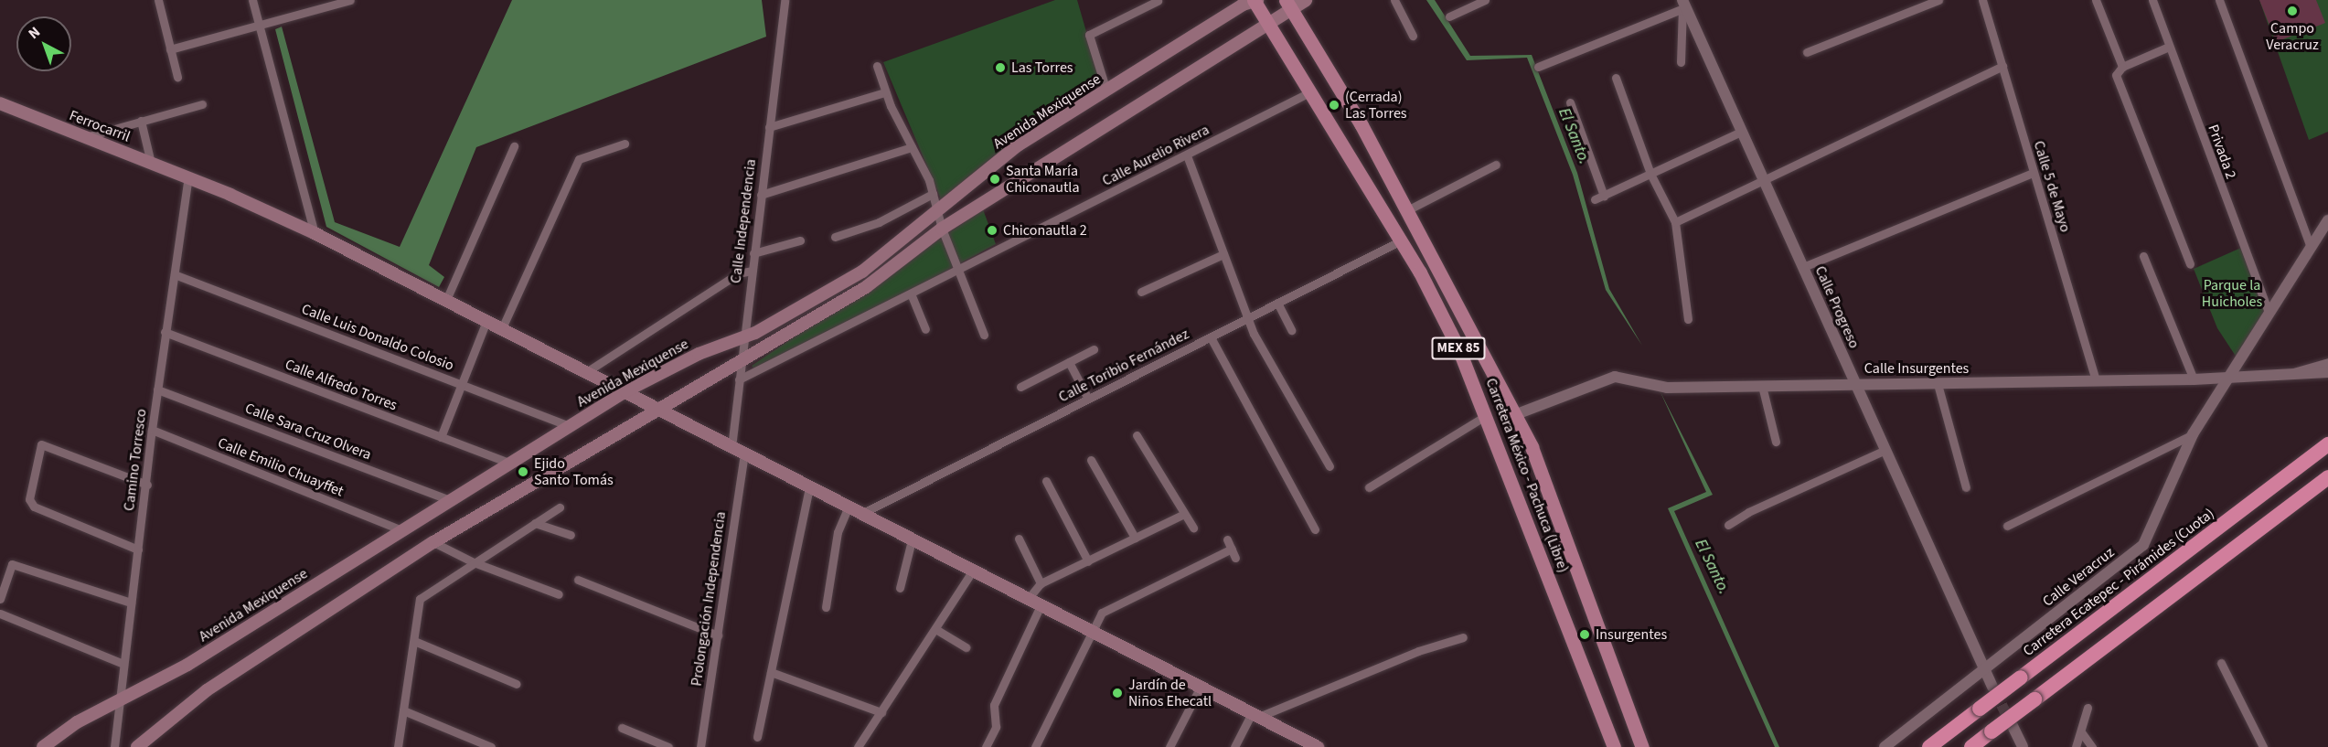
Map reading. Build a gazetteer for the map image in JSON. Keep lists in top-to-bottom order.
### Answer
{
  "streets": {
    "highway": ["Carretera Ecatepec - Pirámides (Cuota)"],
    "main road": [
      "Avenida Mexiquense",
      "Ferrocarril",
      "MEX 85",
      "Carretera México - Pachuca (Libre)"
    ],
    "street": [
      "Privada 2",
      "Calle Aurelio Rivera",
      "Calle 5 de Mayo",
      "Calle Independencia",
      "Calle Progreso",
      "Calle Luis Donaldo Colosio",
      "Calle Toribio Fernández",
      "Calle Insurgentes",
      "Calle Alfredo Torres",
      "Calle Sara Cruz Olvera",
      "Camino Torresco",
      "Calle Emilio Chuayffet",
      "Calle Veracruz",
      "Prolongación Independencia"
    ]
  },
  "crossings": [
    ["Avenida Mexiquense", "Ferrocarril"],
    ["Avenida Mexiquense", "Calle Independencia"],
    ["Avenida Mexiquense", "Calle Luis Donaldo Colosio"],
    ["Avenida Mexiquense", "Calle Alfredo Torres"],
    ["Avenida Mexiquense", "Calle Sara Cruz Olvera"],
    ["Avenida Mexiquense", "Camino Torresco"],
    ["Avenida Mexiquense", "Calle Emilio Chuayffet"],
    ["Avenida Mexiquense", "Carretera México - Pachuca (Libre)"],
    ["Ferrocarril", "Calle Independencia"],
    ["Ferrocarril", "Calle Toribio Fernández"],
    ["Ferrocarril", "Camino Torresco"],
    ["Ferrocarril", "Prolongación Independencia"],
    ["Privada 2", "Calle Veracruz"],
    ["Calle Aurelio Rivera", "Calle Independencia"],
    ["Calle Aurelio Rivera", "Carretera México - Pachuca (Libre)"],
    ["Calle 5 de Mayo", "Calle Insurgentes"],
    ["Calle Progreso", "Calle Insurgentes"],
    ["Calle Progreso", "Calle Veracruz"],
    ["Calle Luis Donaldo Colosio", "Camino Torresco"],
    ["Calle Toribio Fernández", "Carretera México - Pachuca (Libre)"],
    ["Calle Insurgentes", "Carretera México - Pachuca (Libre)"],
    ["Calle Insurgentes", "Calle Veracruz"],
    ["Calle Alfredo Torres", "Camino Torresco"],
    ["Calle Sara Cruz Olvera", "Camino Torresco"],
    ["Camino Torresco", "Calle Emilio Chuayffet"]
  ],
  "water": ["El Santo."],
  "parks": ["Parque la Huicholes"],
  "places": [
    "Campo Veracruz",
    "Las Torres",
    "(Cerrada) Las Torres",
    "Santa María Chiconautla",
    "Chiconautla 2",
    "Ejido Santo Tomás",
    "Insurgentes",
    "Jardín de Niños Ehecatl"
  ],
  "north": "top left"
}
